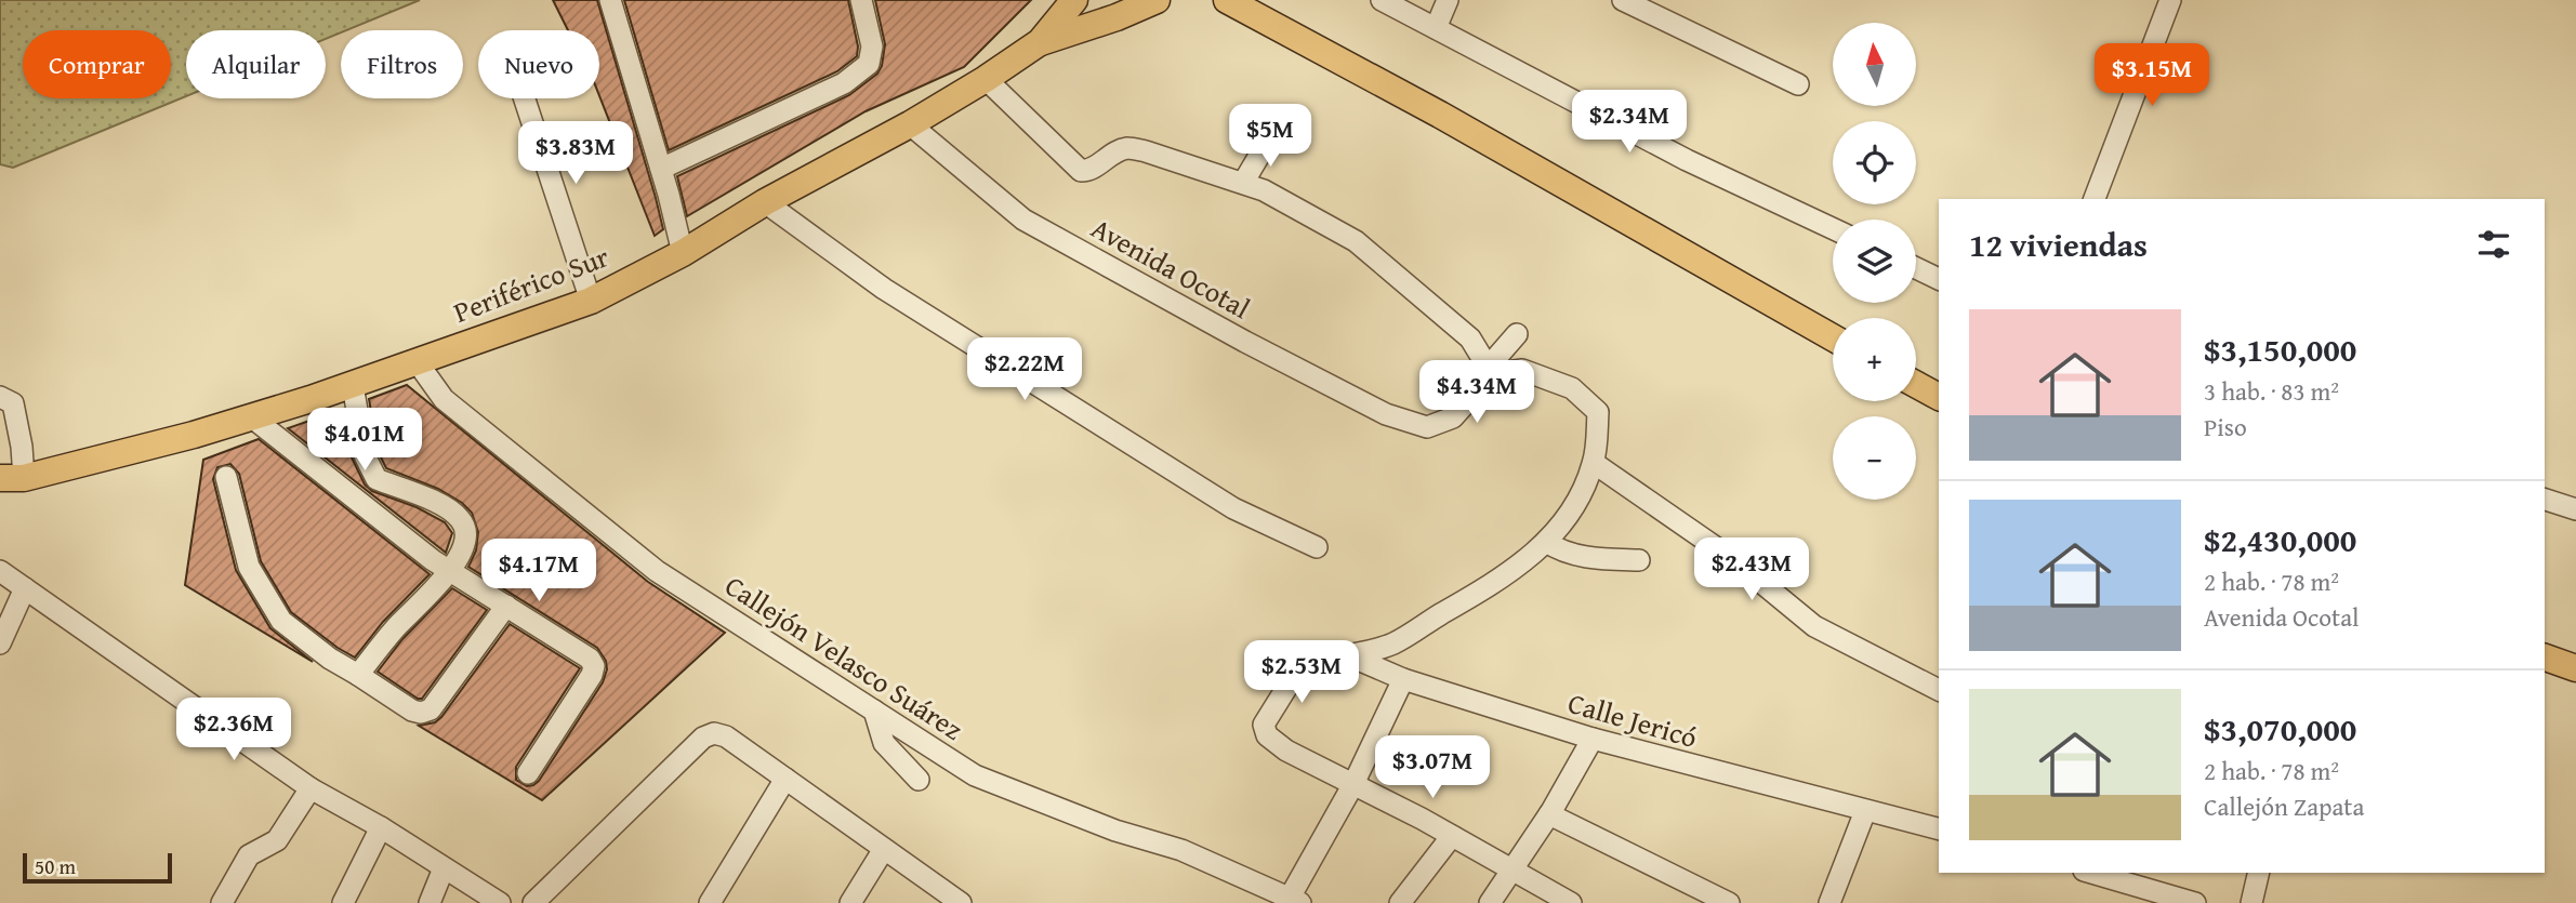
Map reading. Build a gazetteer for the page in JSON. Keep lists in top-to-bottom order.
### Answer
{
  "streets": {
    "main road": ["Periférico Sur"],
    "street": ["Avenida Ocotal", "Callejón Velasco Suárez", "Calle Jericó"]
  },
  "crossings": [
    ["Avenida Ocotal", "Periférico Sur"],
    ["Periférico Sur", "Callejón Velasco Suárez"]
  ],
  "scale_bar": "50 m",
  "north": "top",
  "page": {
    "map_buttons": ["+", "−"],
    "chip": [
      "Comprar",
      "Alquilar",
      "Filtros",
      "Nuevo"
    ],
    "price": [
      "$3.15M",
      "$2.34M",
      "$5M",
      "$3.83M",
      "$2.22M",
      "$4.34M",
      "$4.01M",
      "$2.43M",
      "$4.17M",
      "$2.53M",
      "$2.36M",
      "$3.07M"
    ],
    "heading": "12 viviendas",
    "list": [
      {
        "name": "$3,150,000",
        "note": "3 hab. · 83 m² · Piso"
      },
      {
        "name": "$2,430,000",
        "note": "2 hab. · 78 m² · Avenida Ocotal"
      },
      {
        "name": "$3,070,000",
        "note": "2 hab. · 78 m² · Callejón Zapata"
      }
    ],
    "scale": "50 m"
  }
}
